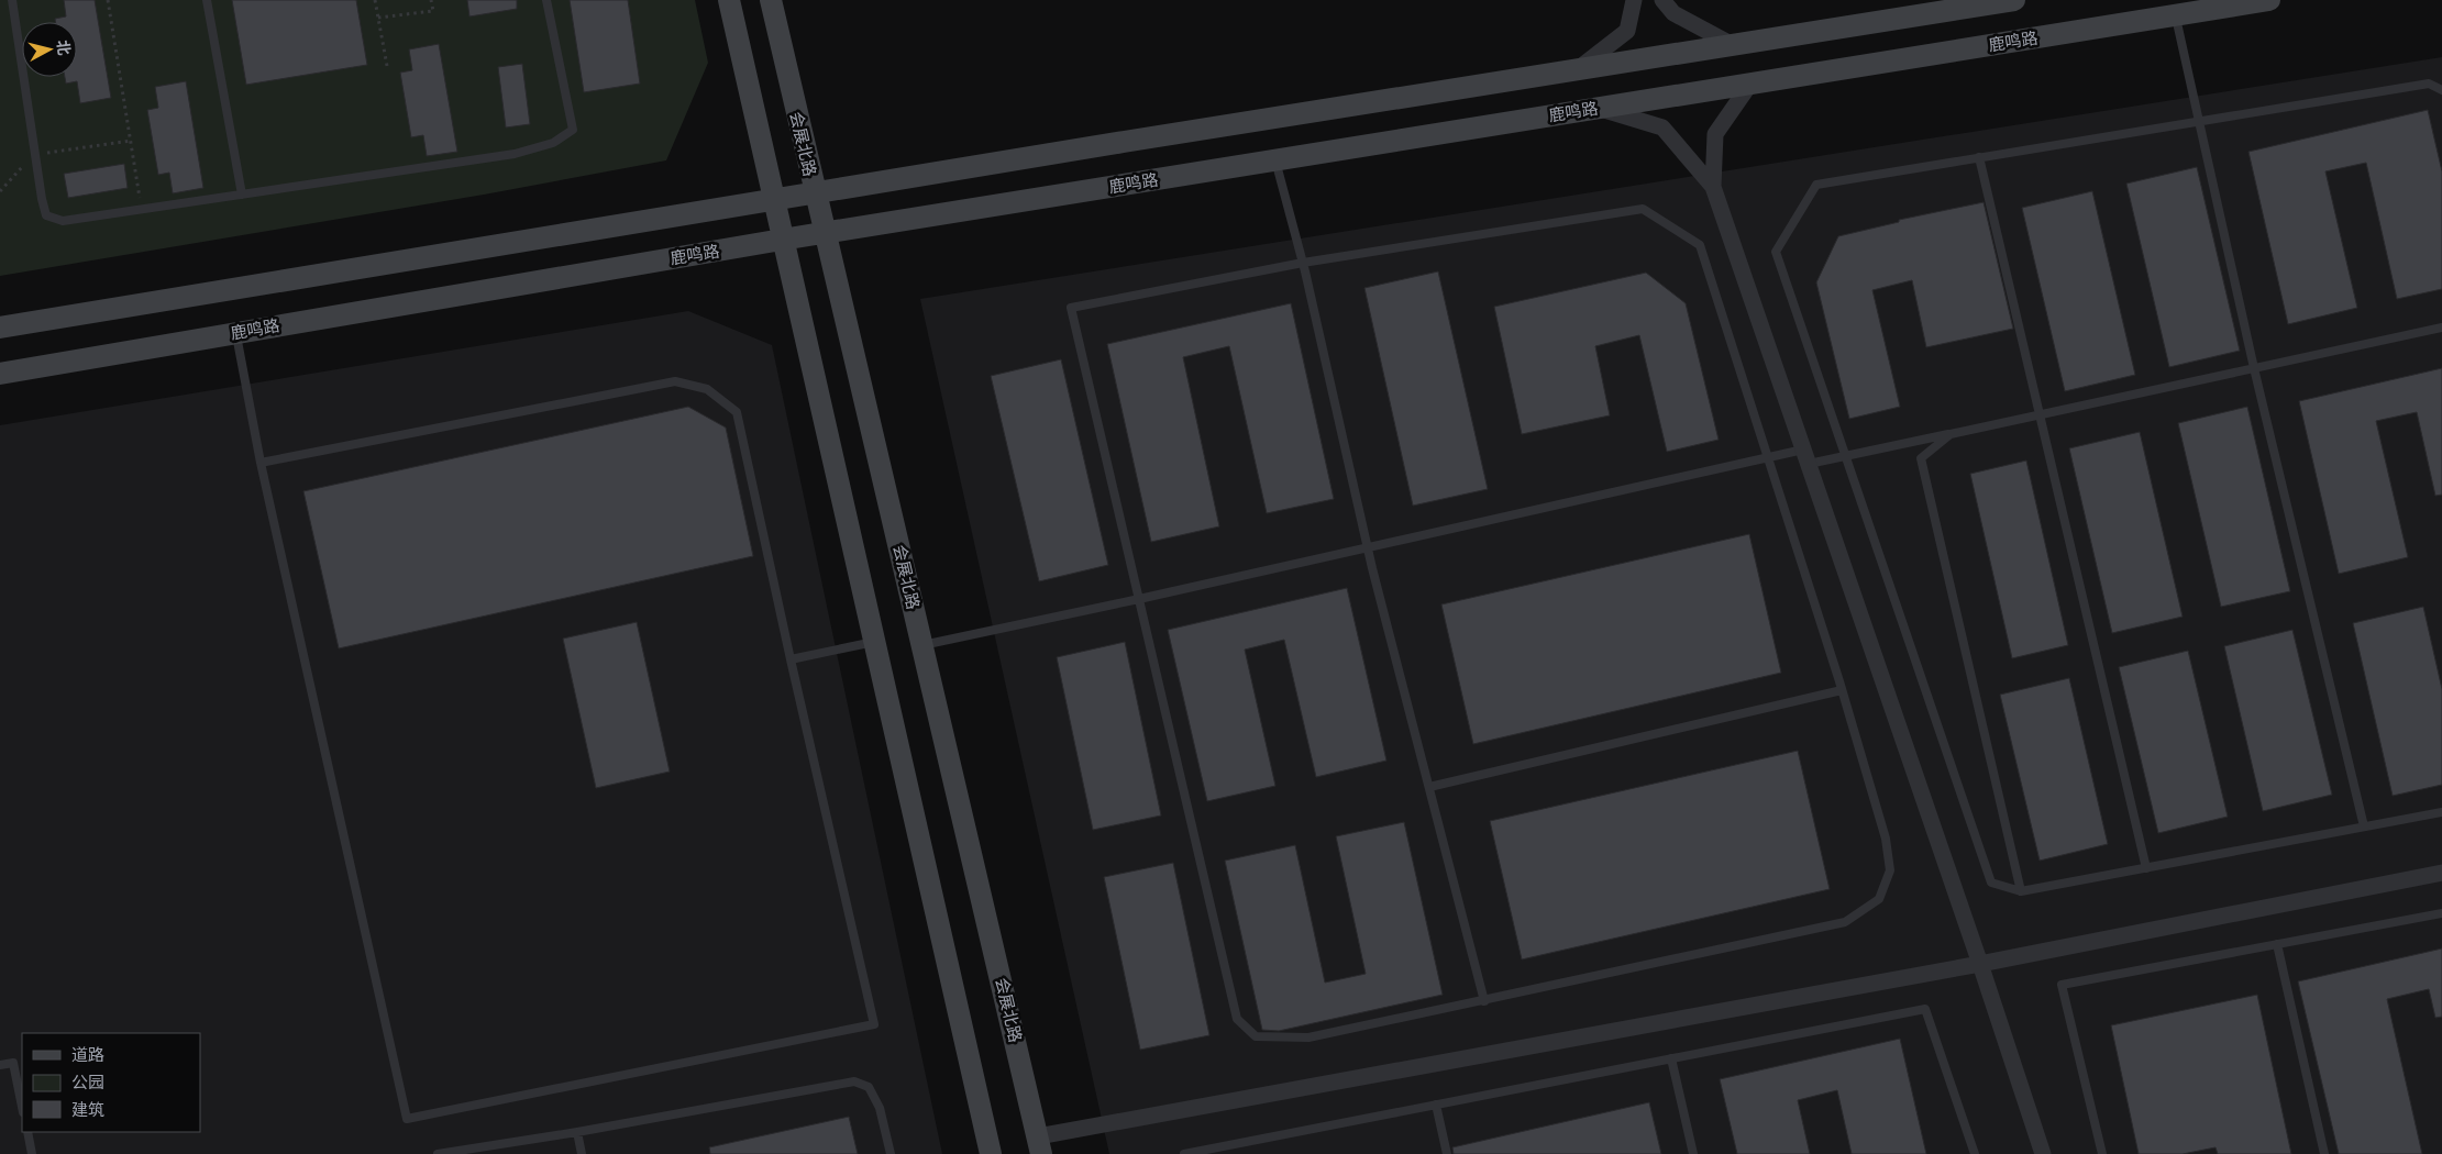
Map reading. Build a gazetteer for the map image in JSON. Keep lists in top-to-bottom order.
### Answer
{
  "streets": {
    "main road": ["鹿鸣路", "会展北路"]
  },
  "crossings": [
    ["鹿鸣路", "会展北路"]
  ],
  "legend": ["道路", "公园", "建筑"],
  "north": "right"
}
